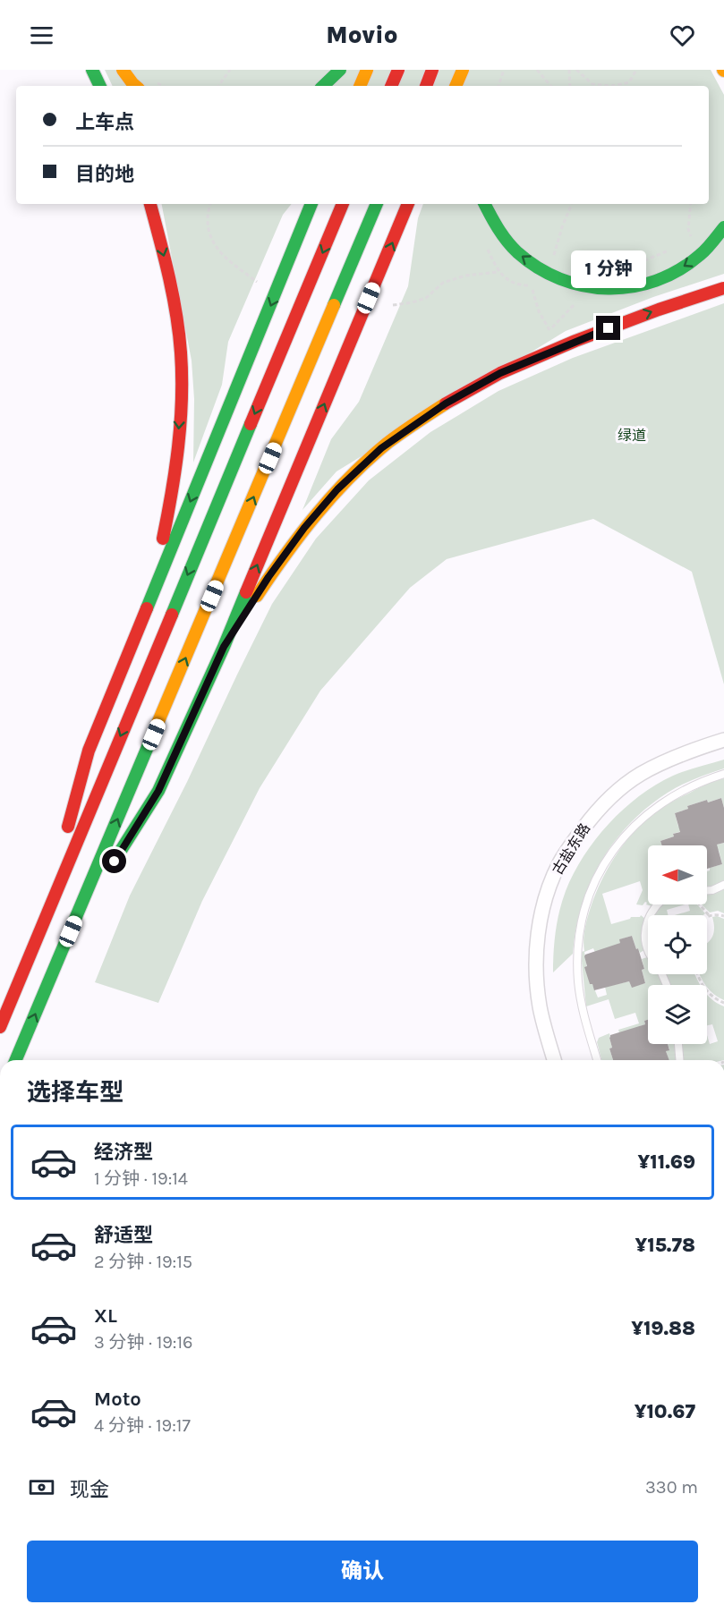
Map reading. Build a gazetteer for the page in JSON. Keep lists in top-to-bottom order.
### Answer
{
  "streets": {
    "street": ["古盐东路"]
  },
  "parks": ["绿道"],
  "north": "left",
  "page": {
    "header": "Movio",
    "banner": ["上车点", "目的地"],
    "bubble": "1 分钟",
    "heading": "选择车型",
    "list": [
      {
        "name": "经济型",
        "note": "1 分钟 · 19:14",
        "value": "¥11.69"
      },
      {
        "name": "舒适型",
        "note": "2 分钟 · 19:15",
        "value": "¥15.78"
      },
      {
        "name": "XL",
        "note": "3 分钟 · 19:16",
        "value": "¥19.88"
      },
      {
        "name": "Moto",
        "note": "4 分钟 · 19:17",
        "value": "¥10.67"
      }
    ],
    "pay": ["现金", "330 m"],
    "buttons": "确认"
  }
}
